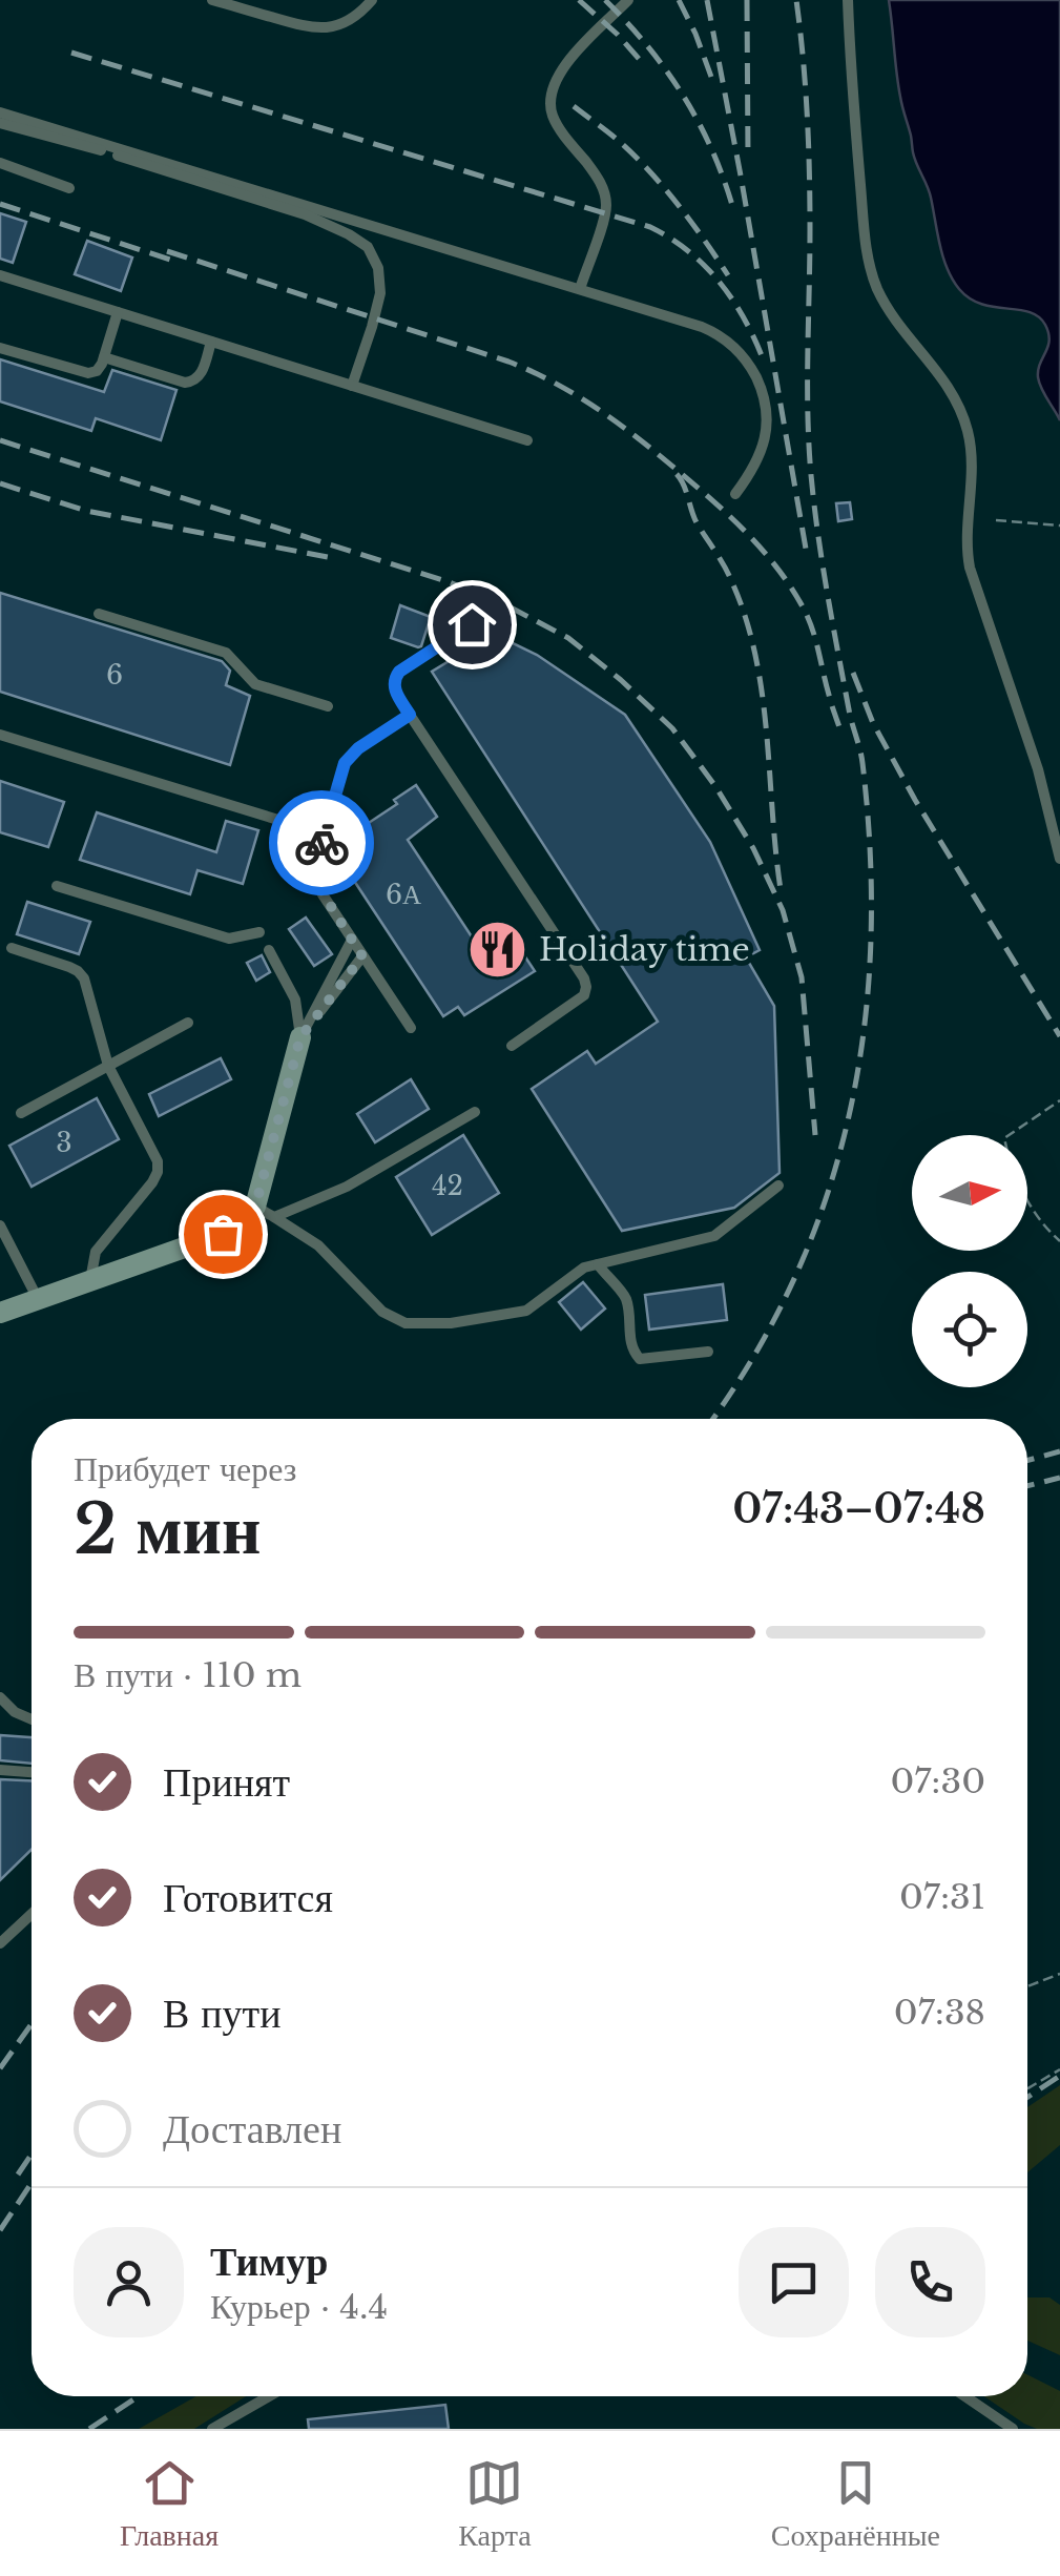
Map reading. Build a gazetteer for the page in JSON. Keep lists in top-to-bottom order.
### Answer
{
  "places": {
    "restaurant": ["Holiday time"]
  },
  "house_numbers": [
    "6",
    "6А",
    "3",
    "42"
  ],
  "north": "right",
  "page": {
    "heading": ["2 мин", "Прибудет через", "07:43–07:48"],
    "panel": ["Тимур", "Курьер · 4.4"],
    "bar": "В пути · 110 m",
    "list": [
      ["Принят", "07:30"],
      ["Готовится", "07:31"],
      ["В пути", "07:38"],
      "Доставлен"
    ],
    "tabs": ["Главная", "Карта", "Сохранённые"]
  }
}
